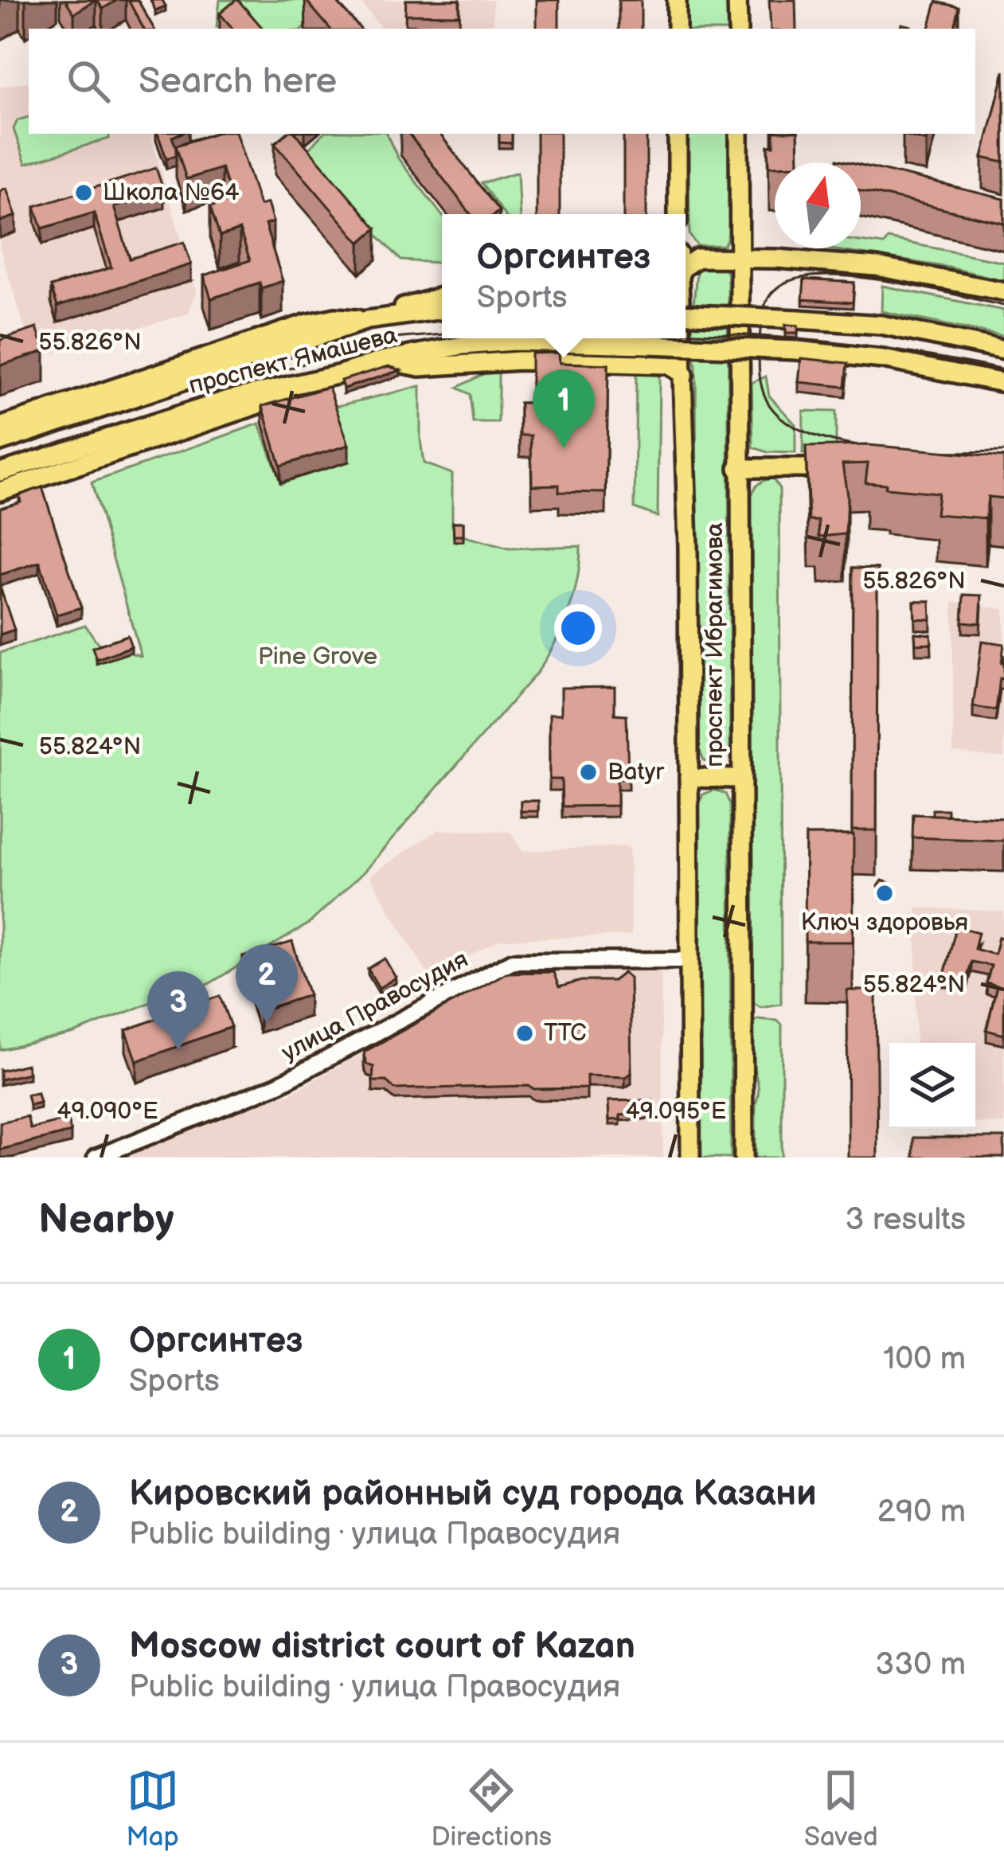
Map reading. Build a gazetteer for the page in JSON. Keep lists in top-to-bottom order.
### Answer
{
  "streets": {
    "main road": ["проспект Ямашева", "проспект Ибрагимова"],
    "street": ["улица Правосудия"]
  },
  "crossings": [
    ["проспект Ибрагимова", "улица Правосудия"]
  ],
  "parks": ["Pine Grove"],
  "places": [
    "Школа №64",
    "Batyr",
    "Ключ здоровья",
    "ТТС"
  ],
  "north": "top",
  "page": {
    "search": "Search here",
    "popup": ["Оргсинтез", "Sports"],
    "pins": ["1", "2", "3"],
    "heading": ["Nearby", "3 results"],
    "list": [
      {
        "mark": "1",
        "name": "Оргсинтез",
        "note": "Sports",
        "value": "100 m"
      },
      {
        "mark": "2",
        "name": "Кировский районный суд города Казани",
        "note": "Public building · улица Правосудия",
        "value": "290 m"
      },
      {
        "mark": "3",
        "name": "Moscow district court of Kazan",
        "note": "Public building · улица Правосудия",
        "value": "330 m"
      }
    ],
    "nav": ["Map", "Directions", "Saved"]
  },
  "coordinates": [
    "55.826°N",
    "55.824°N",
    "49.090°E",
    "49.095°E"
  ]
}
